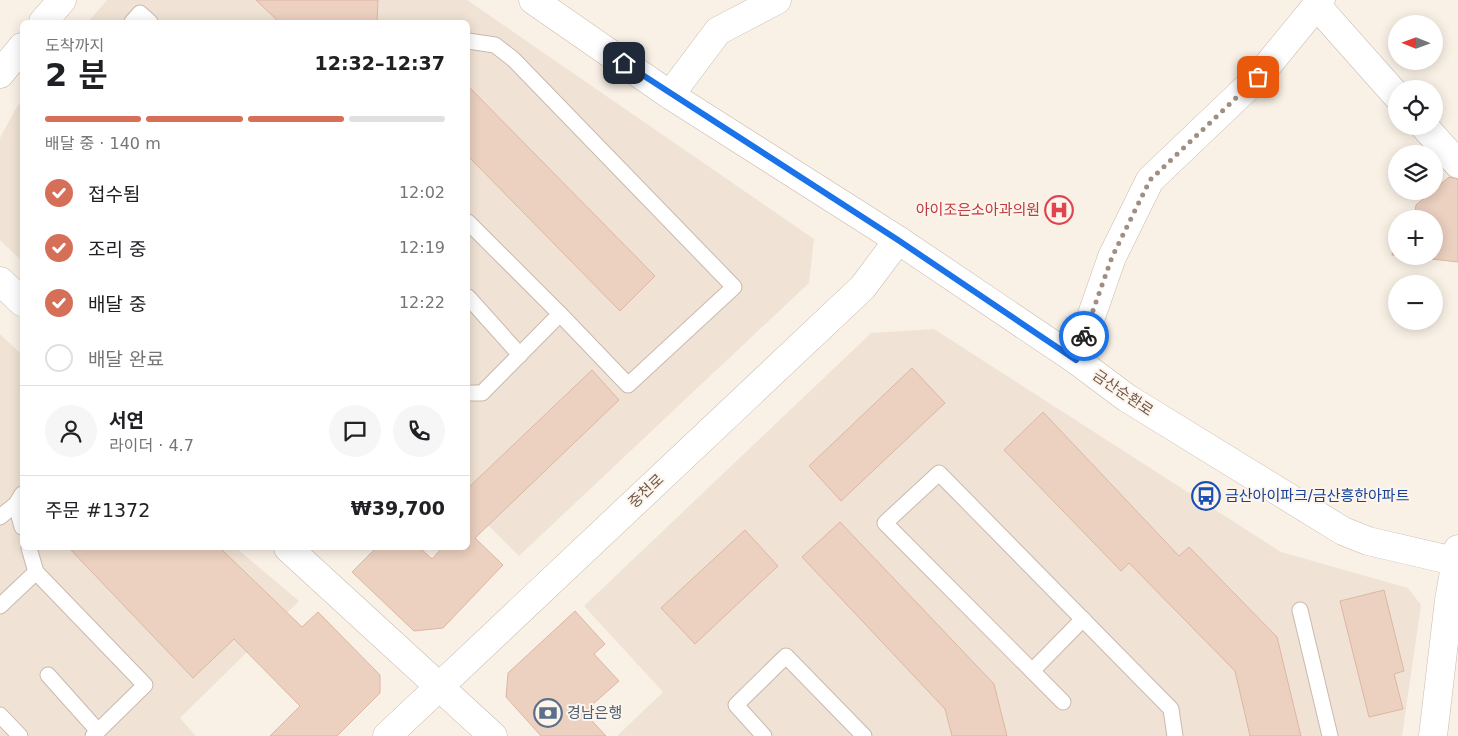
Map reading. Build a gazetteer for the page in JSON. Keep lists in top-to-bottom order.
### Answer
{
  "streets": {
    "street": ["금산순환로", "중천로"]
  },
  "crossings": [
    ["금산순환로", "중천로"]
  ],
  "places": {
    "hospital": ["아이조은소아과의원"],
    "bus stop": ["금산아이파크/금산흥한아파트"],
    "bank": ["경남은행"]
  },
  "north": "left",
  "page": {
    "map_buttons": ["+", "−"],
    "heading": ["2 분", "도착까지", "12:32–12:37"],
    "panel": [
      "서연",
      "라이더 · 4.7",
      "주문 #1372",
      "₩39,700"
    ],
    "bar": "배달 중 · 140 m",
    "list": [
      ["접수됨", "12:02"],
      ["조리 중", "12:19"],
      ["배달 중", "12:22"],
      "배달 완료"
    ]
  }
}
